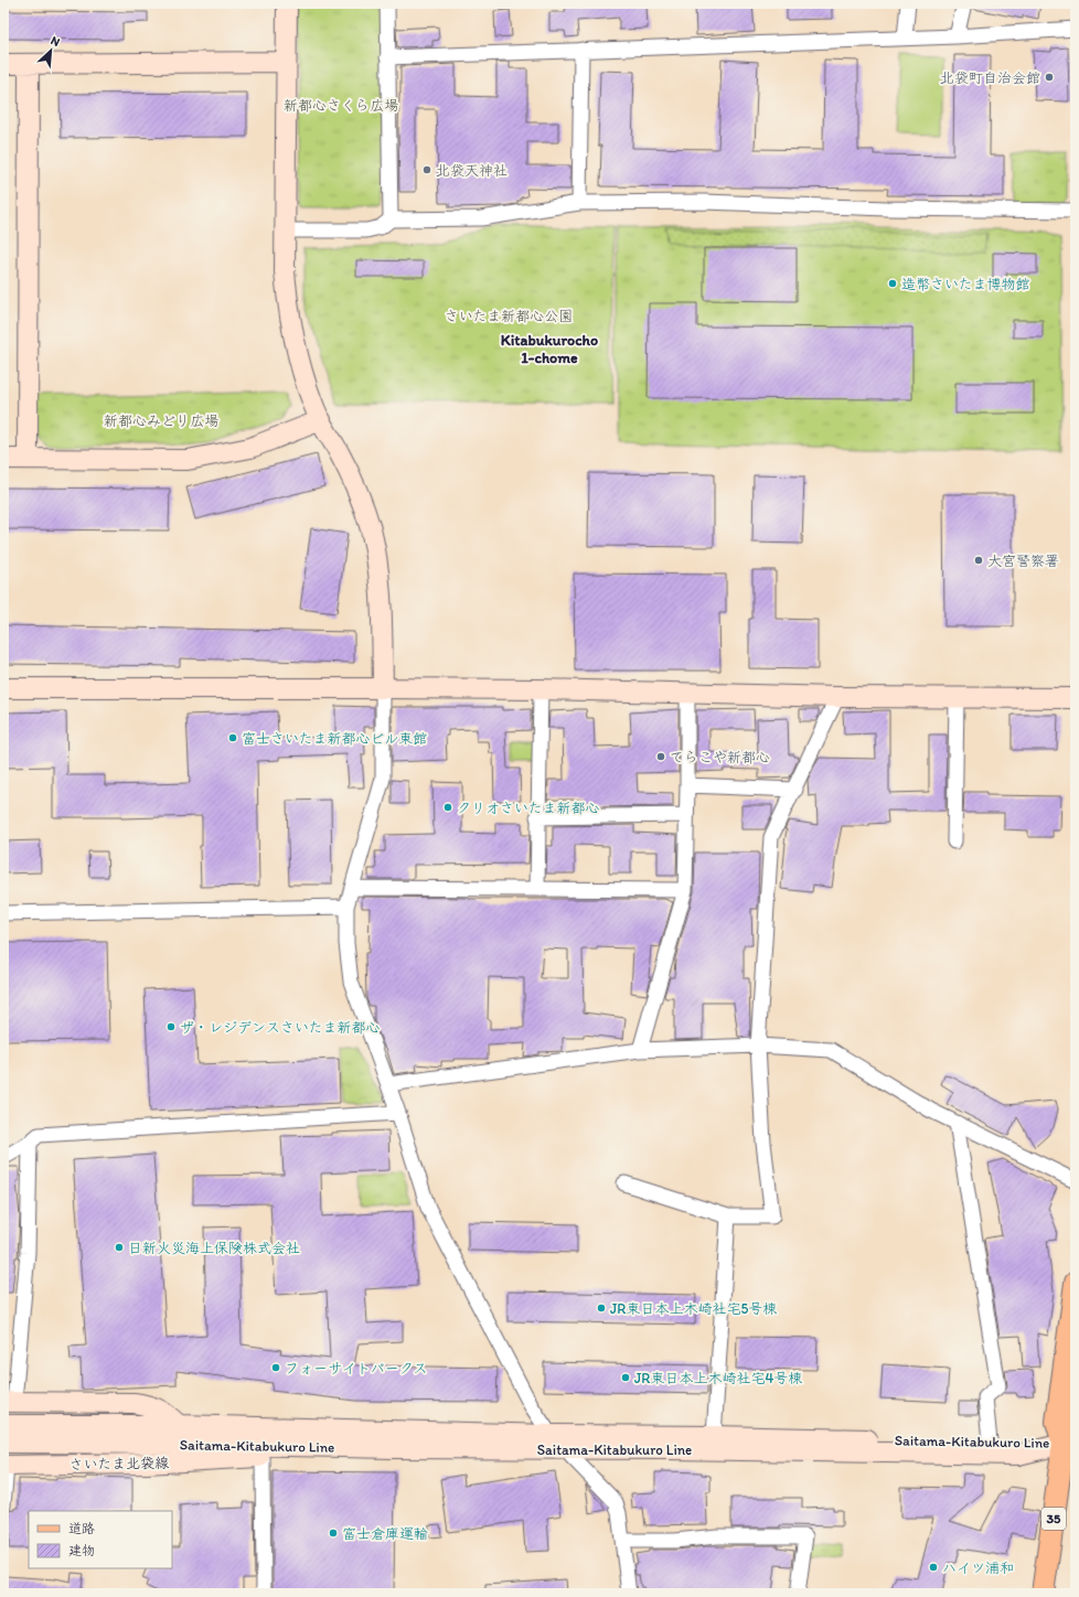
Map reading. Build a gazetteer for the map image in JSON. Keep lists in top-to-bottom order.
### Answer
{
  "streets": {
    "main road": ["35"],
    "street": ["Saitama-Kitabukuro Line", "さいたま北袋線"]
  },
  "crossings": [
    ["Saitama-Kitabukuro Line", "さいたま北袋線"],
    ["Saitama-Kitabukuro Line", "35"]
  ],
  "districts": ["Kitabukurocho 1-chome"],
  "parks": ["新都心さくら広場", "さいたま新都心公園", "新都心みどり広場"],
  "places": [
    "北袋町自治会館",
    "北袋天神社",
    "造幣さいたま博物館",
    "大宮警察署",
    "富士さいたま新都心ビル東館",
    "てらこや新都心",
    "クリオさいたま新都心",
    "ザ・レジデンスさいたま新都心",
    "日新火災海上保険株式会社",
    "JR東日本上木崎社宅5号棟",
    "フォーサイトパークス",
    "JR東日本上木崎社宅4号棟",
    "富士倉庫運輸",
    "ハイツ浦和"
  ],
  "legend": ["道路", "建物"],
  "north": "top right"
}
